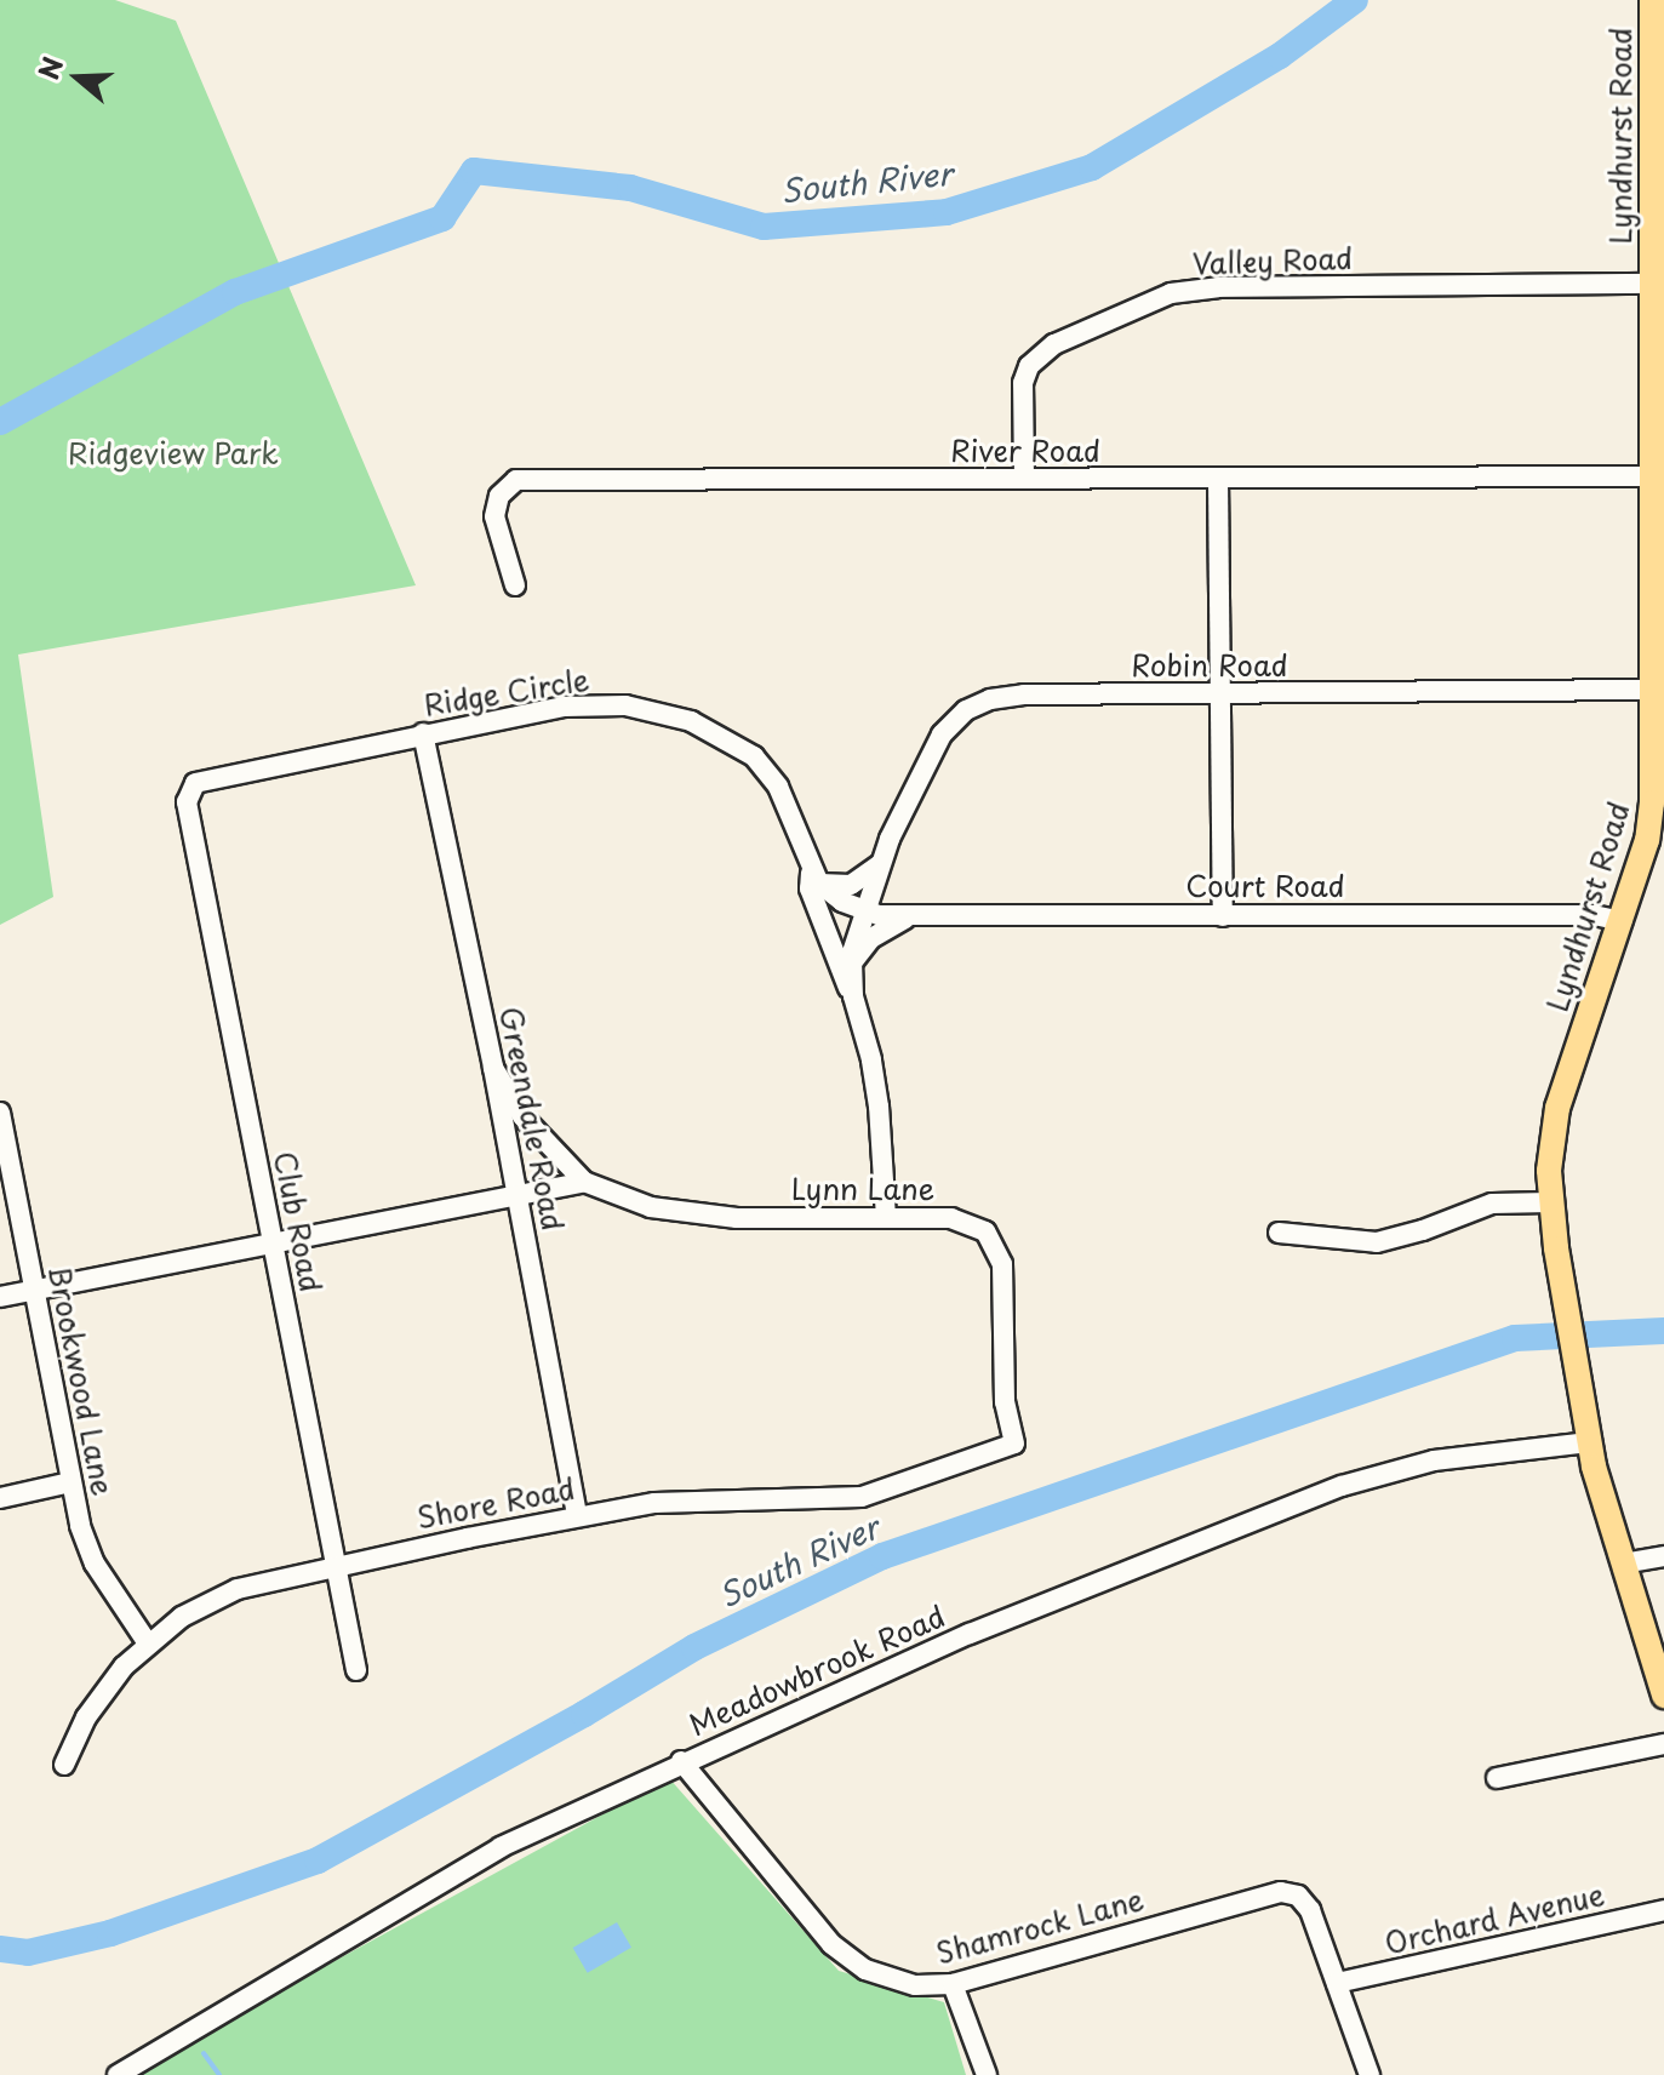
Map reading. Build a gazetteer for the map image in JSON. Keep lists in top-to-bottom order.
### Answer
{
  "streets": {
    "main road": ["Lyndhurst Road"],
    "street": [
      "Valley Road",
      "River Road",
      "Robin Road",
      "Ridge Circle",
      "Court Road",
      "Greendale Road",
      "Lynn Lane",
      "Club Road",
      "Brookwood Lane",
      "Shore Road",
      "Meadowbrook Road",
      "Orchard Avenue",
      "Shamrock Lane"
    ]
  },
  "crossings": [
    ["Lyndhurst Road", "Valley Road"],
    ["Lyndhurst Road", "River Road"],
    ["Lyndhurst Road", "Robin Road"],
    ["Lyndhurst Road", "Court Road"],
    ["Lyndhurst Road", "Meadowbrook Road"],
    ["Valley Road", "River Road"],
    ["Robin Road", "Ridge Circle"],
    ["Robin Road", "Court Road"],
    ["Ridge Circle", "Court Road"],
    ["Ridge Circle", "Greendale Road"],
    ["Ridge Circle", "Lynn Lane"],
    ["Ridge Circle", "Club Road"],
    ["Greendale Road", "Lynn Lane"],
    ["Greendale Road", "Shore Road"],
    ["Lynn Lane", "Shore Road"],
    ["Club Road", "Shore Road"],
    ["Brookwood Lane", "Shore Road"],
    ["Meadowbrook Road", "Shamrock Lane"],
    ["Orchard Avenue", "Shamrock Lane"]
  ],
  "water": ["South River"],
  "parks": ["Ridgeview Park"],
  "north": "left"
}
